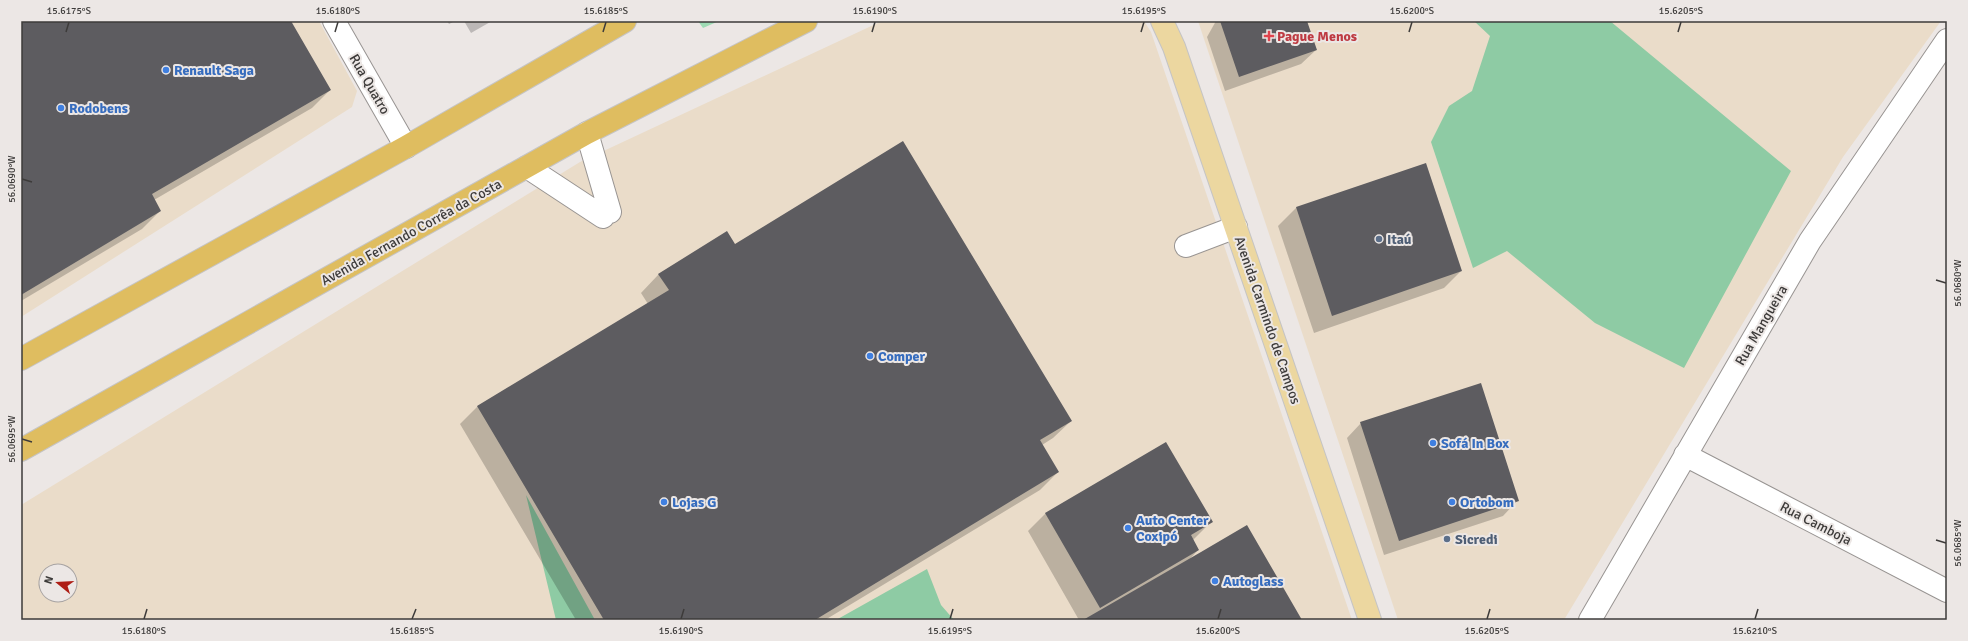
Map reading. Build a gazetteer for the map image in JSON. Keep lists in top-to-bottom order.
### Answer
{
  "streets": {
    "highway": ["Avenida Fernando Corrêa da Costa"],
    "main road": ["Avenida Carmindo de Campos"],
    "street": ["Rua Quatro", "Rua Mangueira", "Rua Camboja"]
  },
  "crossings": [
    ["Rua Mangueira", "Rua Camboja"]
  ],
  "places": {
    "health": ["Pague Menos"],
    "other": [
      "Renault Saga",
      "Rodobens",
      "Itaú",
      "Comper",
      "Sofá In Box",
      "Lojas G",
      "Ortobom",
      "Auto Center Coxipó",
      "Sicredi",
      "Autoglass"
    ]
  },
  "north": "left",
  "coordinates": [
    "15.6175°S",
    "15.6180°S",
    "15.6185°S",
    "15.6190°S",
    "15.6195°S",
    "15.6200°S",
    "15.6205°S",
    "56.0690°W",
    "56.0680°W",
    "56.0695°W",
    "56.0685°W",
    "15.6210°S"
  ]
}
